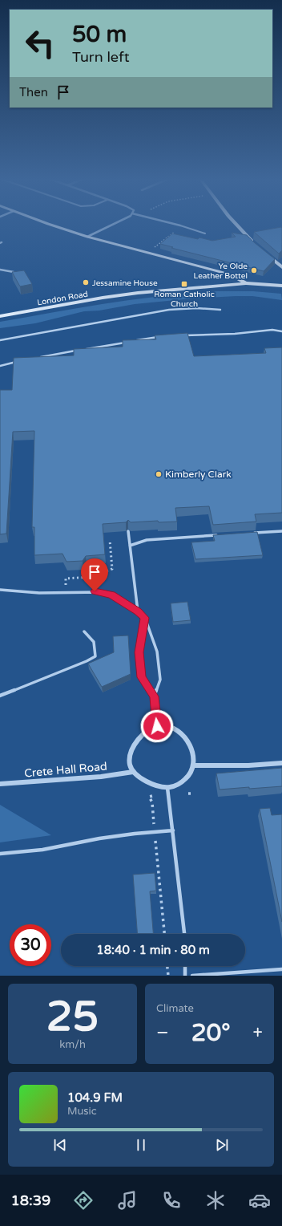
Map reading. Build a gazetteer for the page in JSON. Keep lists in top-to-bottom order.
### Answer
{
  "streets": {
    "street": ["London Road", "Crete Hall Road"]
  },
  "places": {
    "other": ["Ye Olde Leather Bottel", "Jessamine House", "Kimberly Clark"],
    "transit": ["Roman Catholic Church"]
  },
  "page": {
    "turn": ["50 m", "Turn left"],
    "then": "Then",
    "limit": "30",
    "trip": "18:40 · 1 min · 80 m",
    "tile": [
      ["25", "km/h"],
      "Climate"
    ],
    "heat": ["−", "20°", "+"],
    "song": ["104.9 FM", "Music"],
    "tabs": "18:39"
  }
}
